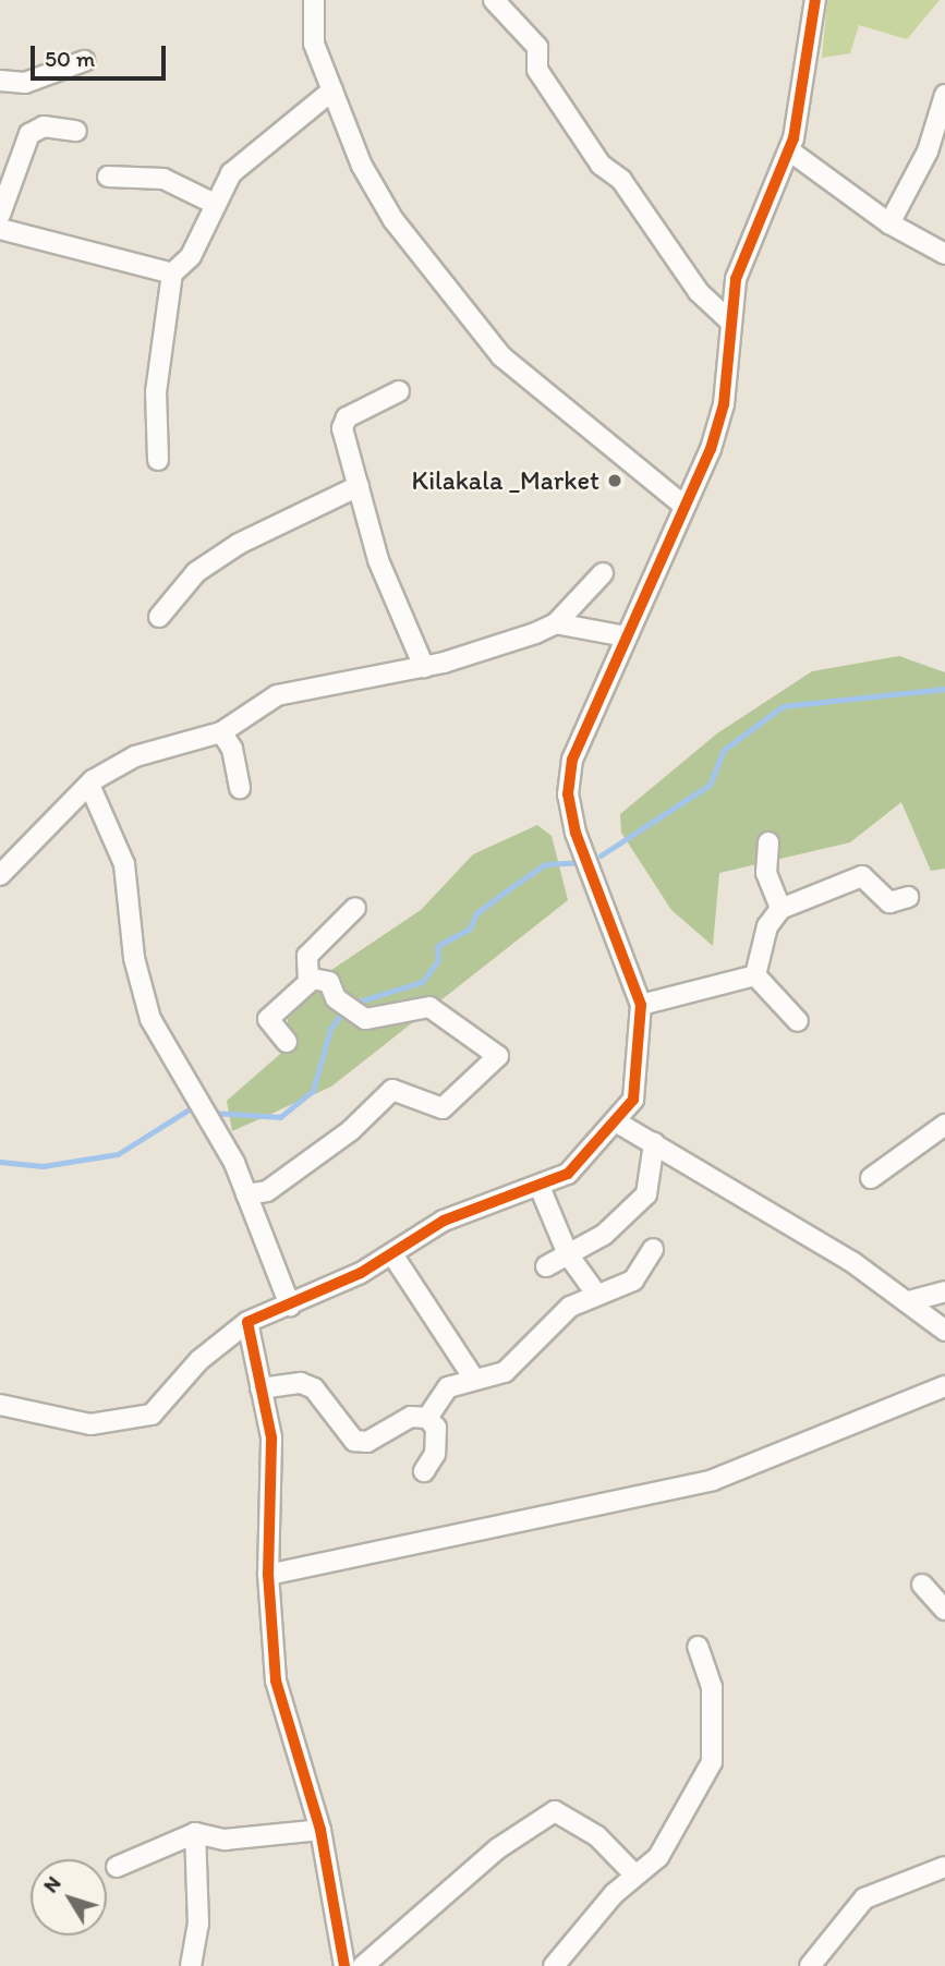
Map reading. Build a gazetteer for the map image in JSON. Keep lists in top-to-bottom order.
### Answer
{
  "places": ["Kilakala _Market"],
  "scale_bar": "50 m",
  "north": "top left"
}
